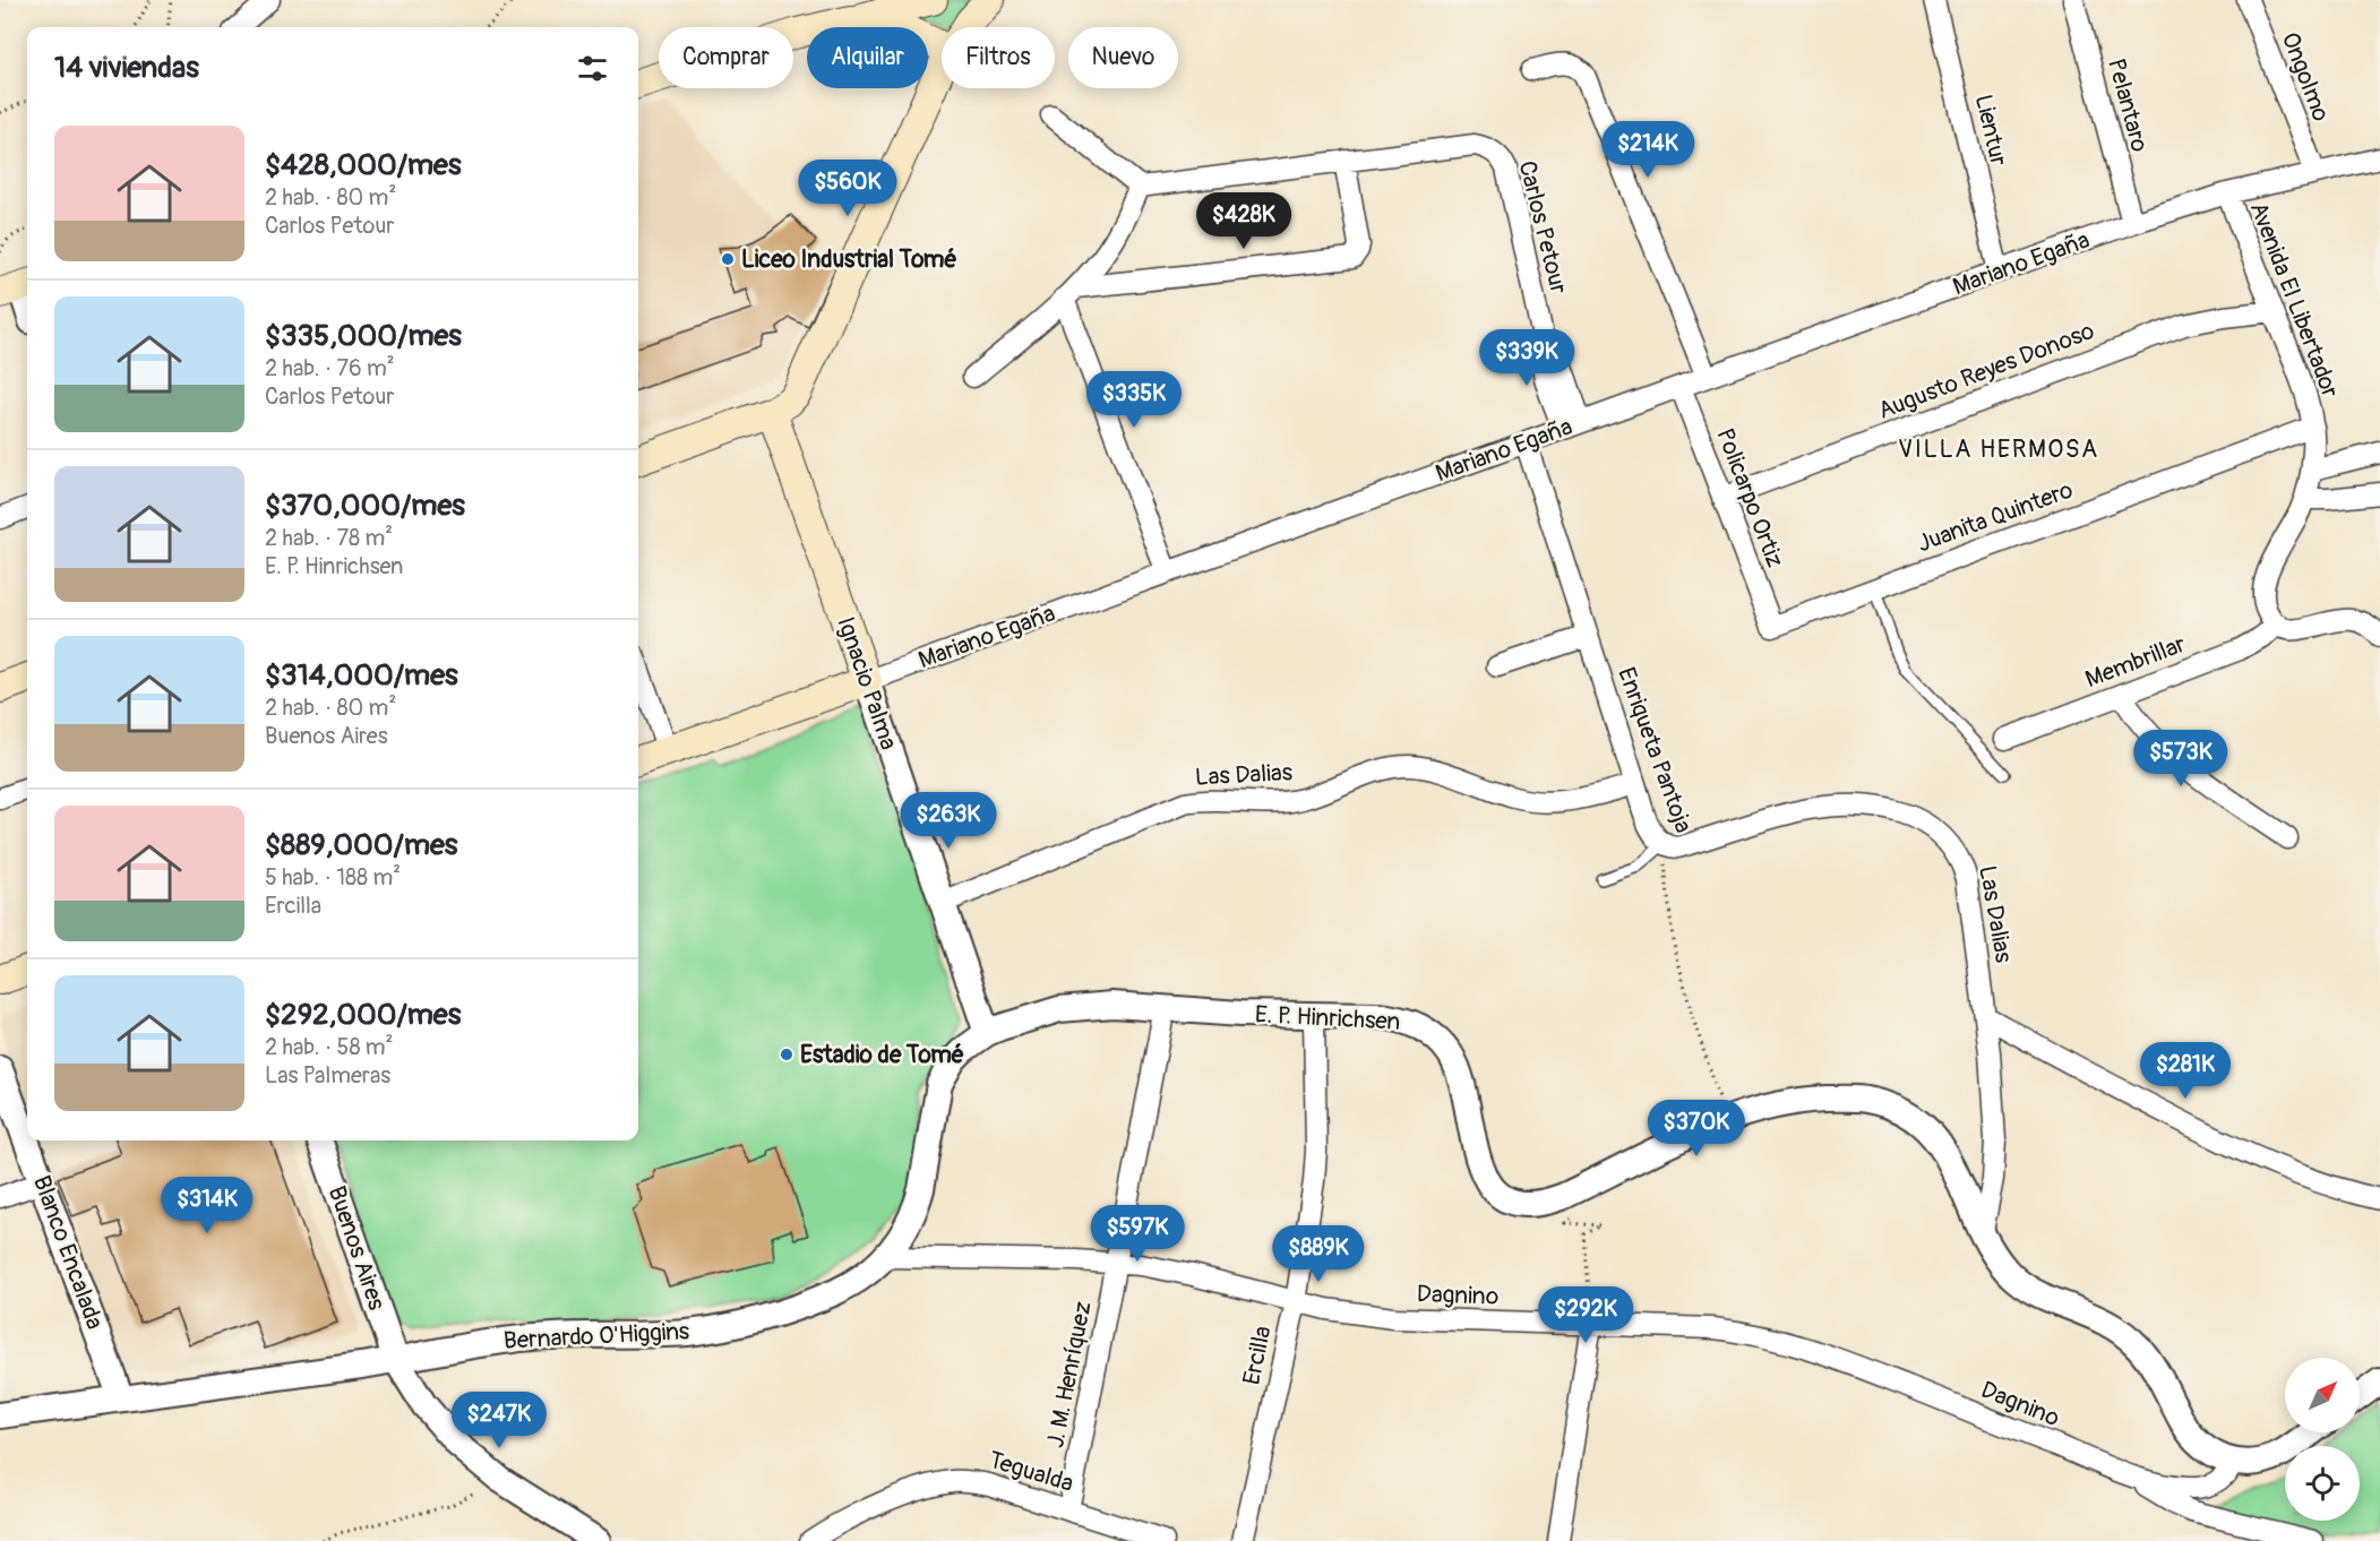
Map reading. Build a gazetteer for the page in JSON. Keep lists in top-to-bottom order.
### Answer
{
  "streets": {
    "main road": ["Mariano Egaña", "Ignacio Palma"],
    "street": [
      "Ongolmo",
      "Pelantaro",
      "Lientur",
      "Carlos Petour",
      "Avenida El Libertador",
      "Augusto Reyes Donoso",
      "Policarpo Ortiz",
      "Juanita Quintero",
      "Membrillar",
      "Enriqueta Pantoja",
      "Las Dalias",
      "E. P. Hinrichsen",
      "Buenos Aires",
      "Blanco Encalada",
      "Dagnino",
      "Bernardo O'Higgins",
      "Ercilla",
      "J. M. Henríquez",
      "Tegualda"
    ]
  },
  "crossings": [
    ["Ongolmo", "Mariano Egaña"],
    ["Pelantaro", "Mariano Egaña"],
    ["Lientur", "Mariano Egaña"],
    ["Carlos Petour", "Mariano Egaña"],
    ["Mariano Egaña", "Avenida El Libertador"],
    ["Mariano Egaña", "Policarpo Ortiz"],
    ["Mariano Egaña", "Ignacio Palma"],
    ["Mariano Egaña", "Enriqueta Pantoja"],
    ["Avenida El Libertador", "Augusto Reyes Donoso"],
    ["Avenida El Libertador", "Juanita Quintero"],
    ["Avenida El Libertador", "Membrillar"],
    ["Augusto Reyes Donoso", "Policarpo Ortiz"],
    ["Policarpo Ortiz", "Juanita Quintero"],
    ["Ignacio Palma", "Las Dalias"],
    ["Ignacio Palma", "E. P. Hinrichsen"],
    ["Ignacio Palma", "Bernardo O'Higgins"],
    ["Enriqueta Pantoja", "Las Dalias"],
    ["Enriqueta Pantoja", "E. P. Hinrichsen"],
    ["Las Dalias", "E. P. Hinrichsen"],
    ["E. P. Hinrichsen", "Dagnino"],
    ["E. P. Hinrichsen", "Bernardo O'Higgins"],
    ["E. P. Hinrichsen", "Ercilla"],
    ["E. P. Hinrichsen", "J. M. Henríquez"],
    ["Buenos Aires", "Bernardo O'Higgins"],
    ["Blanco Encalada", "Bernardo O'Higgins"],
    ["Dagnino", "Bernardo O'Higgins"],
    ["Dagnino", "Ercilla"],
    ["Dagnino", "J. M. Henríquez"],
    ["J. M. Henríquez", "Tegualda"]
  ],
  "districts": ["VILLA HERMOSA"],
  "places": ["Liceo Industrial Tomé", "Estadio de Tomé"],
  "north": "top right",
  "page": {
    "chip": [
      "Comprar",
      "Alquilar",
      "Filtros",
      "Nuevo"
    ],
    "heading": "14 viviendas",
    "list": [
      {
        "name": "$428,000/mes",
        "note": "2 hab. · 80 m² · Carlos Petour"
      },
      {
        "name": "$335,000/mes",
        "note": "2 hab. · 76 m² · Carlos Petour"
      },
      {
        "name": "$370,000/mes",
        "note": "2 hab. · 78 m² · E. P. Hinrichsen"
      },
      {
        "name": "$314,000/mes",
        "note": "2 hab. · 80 m² · Buenos Aires"
      },
      {
        "name": "$889,000/mes",
        "note": "5 hab. · 188 m² · Ercilla"
      },
      {
        "name": "$292,000/mes",
        "note": "2 hab. · 58 m² · Las Palmeras"
      }
    ],
    "price": [
      "$214K",
      "$560K",
      "$428K",
      "$339K",
      "$335K",
      "$573K",
      "$263K",
      "$281K",
      "$370K",
      "$314K",
      "$597K",
      "$889K",
      "$292K",
      "$247K"
    ]
  }
}
